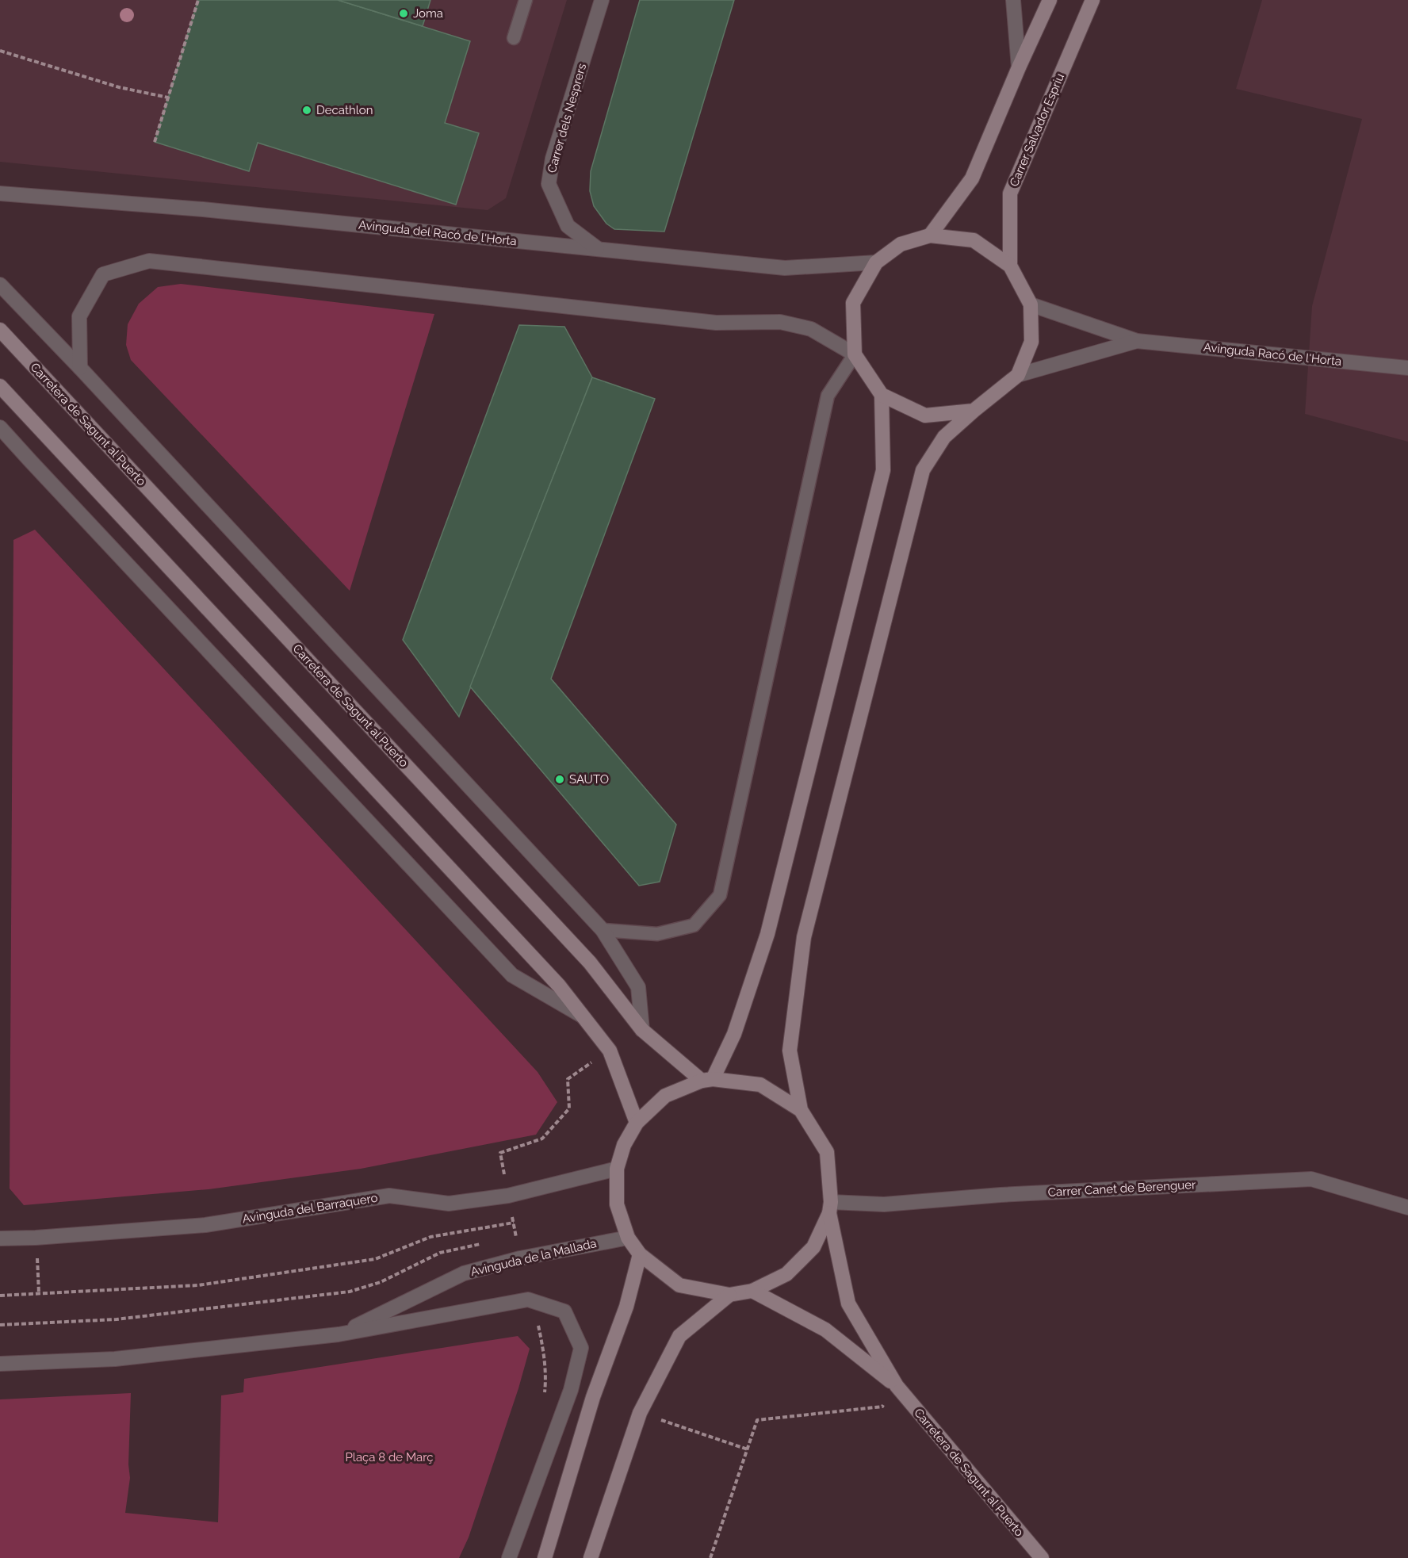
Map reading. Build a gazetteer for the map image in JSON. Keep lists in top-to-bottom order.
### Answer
{
  "streets": {
    "street": [
      "Carrer dels Nesprers",
      "Carrer Salvador Espriu",
      "Avinguda del Racó de l'Horta",
      "Avinguda Racó de l'Horta",
      "Carretera de Sagunt al Puerto",
      "Carrer Canet de Berenguer",
      "Avinguda del Barraquero",
      "Avinguda de la Mallada"
    ]
  },
  "crossings": [
    ["Carrer dels Nesprers", "Avinguda del Racó de l'Horta"],
    ["Carretera de Sagunt al Puerto", "Carrer Canet de Berenguer"]
  ],
  "parks": ["Plaça 8 de Març"],
  "places": ["Joma", "Decathlon", "SAUTO"]
}
